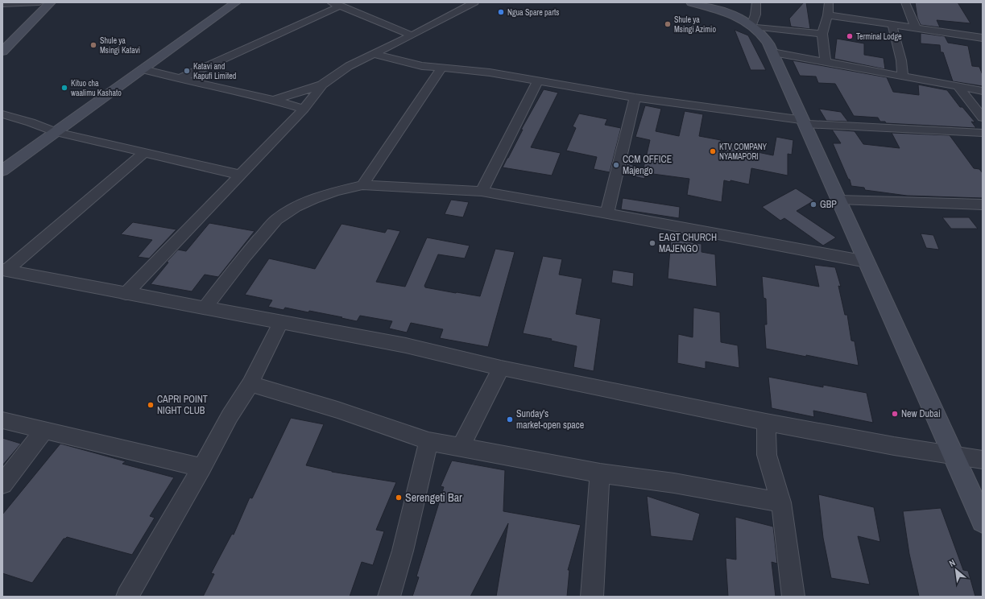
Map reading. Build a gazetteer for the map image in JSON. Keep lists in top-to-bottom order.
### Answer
{
  "places": [
    "Ngua Spare parts",
    "Shule ya Msingi Azimio",
    "Terminal Lodge",
    "Shule ya Msingi Katavi",
    "Katavi and Kapufi Limited",
    "Kituo cha waalimu Kashato",
    "KTV COMPANY NYAMAPORI",
    "CCM OFFICE Majengo",
    "GBP",
    "EAGT CHURCH MAJENGO",
    "CAPRI POINT NIGHT CLUB",
    "New Dubai",
    "Sunday's market-open space",
    "Serengeti Bar"
  ],
  "north": "top left"
}
